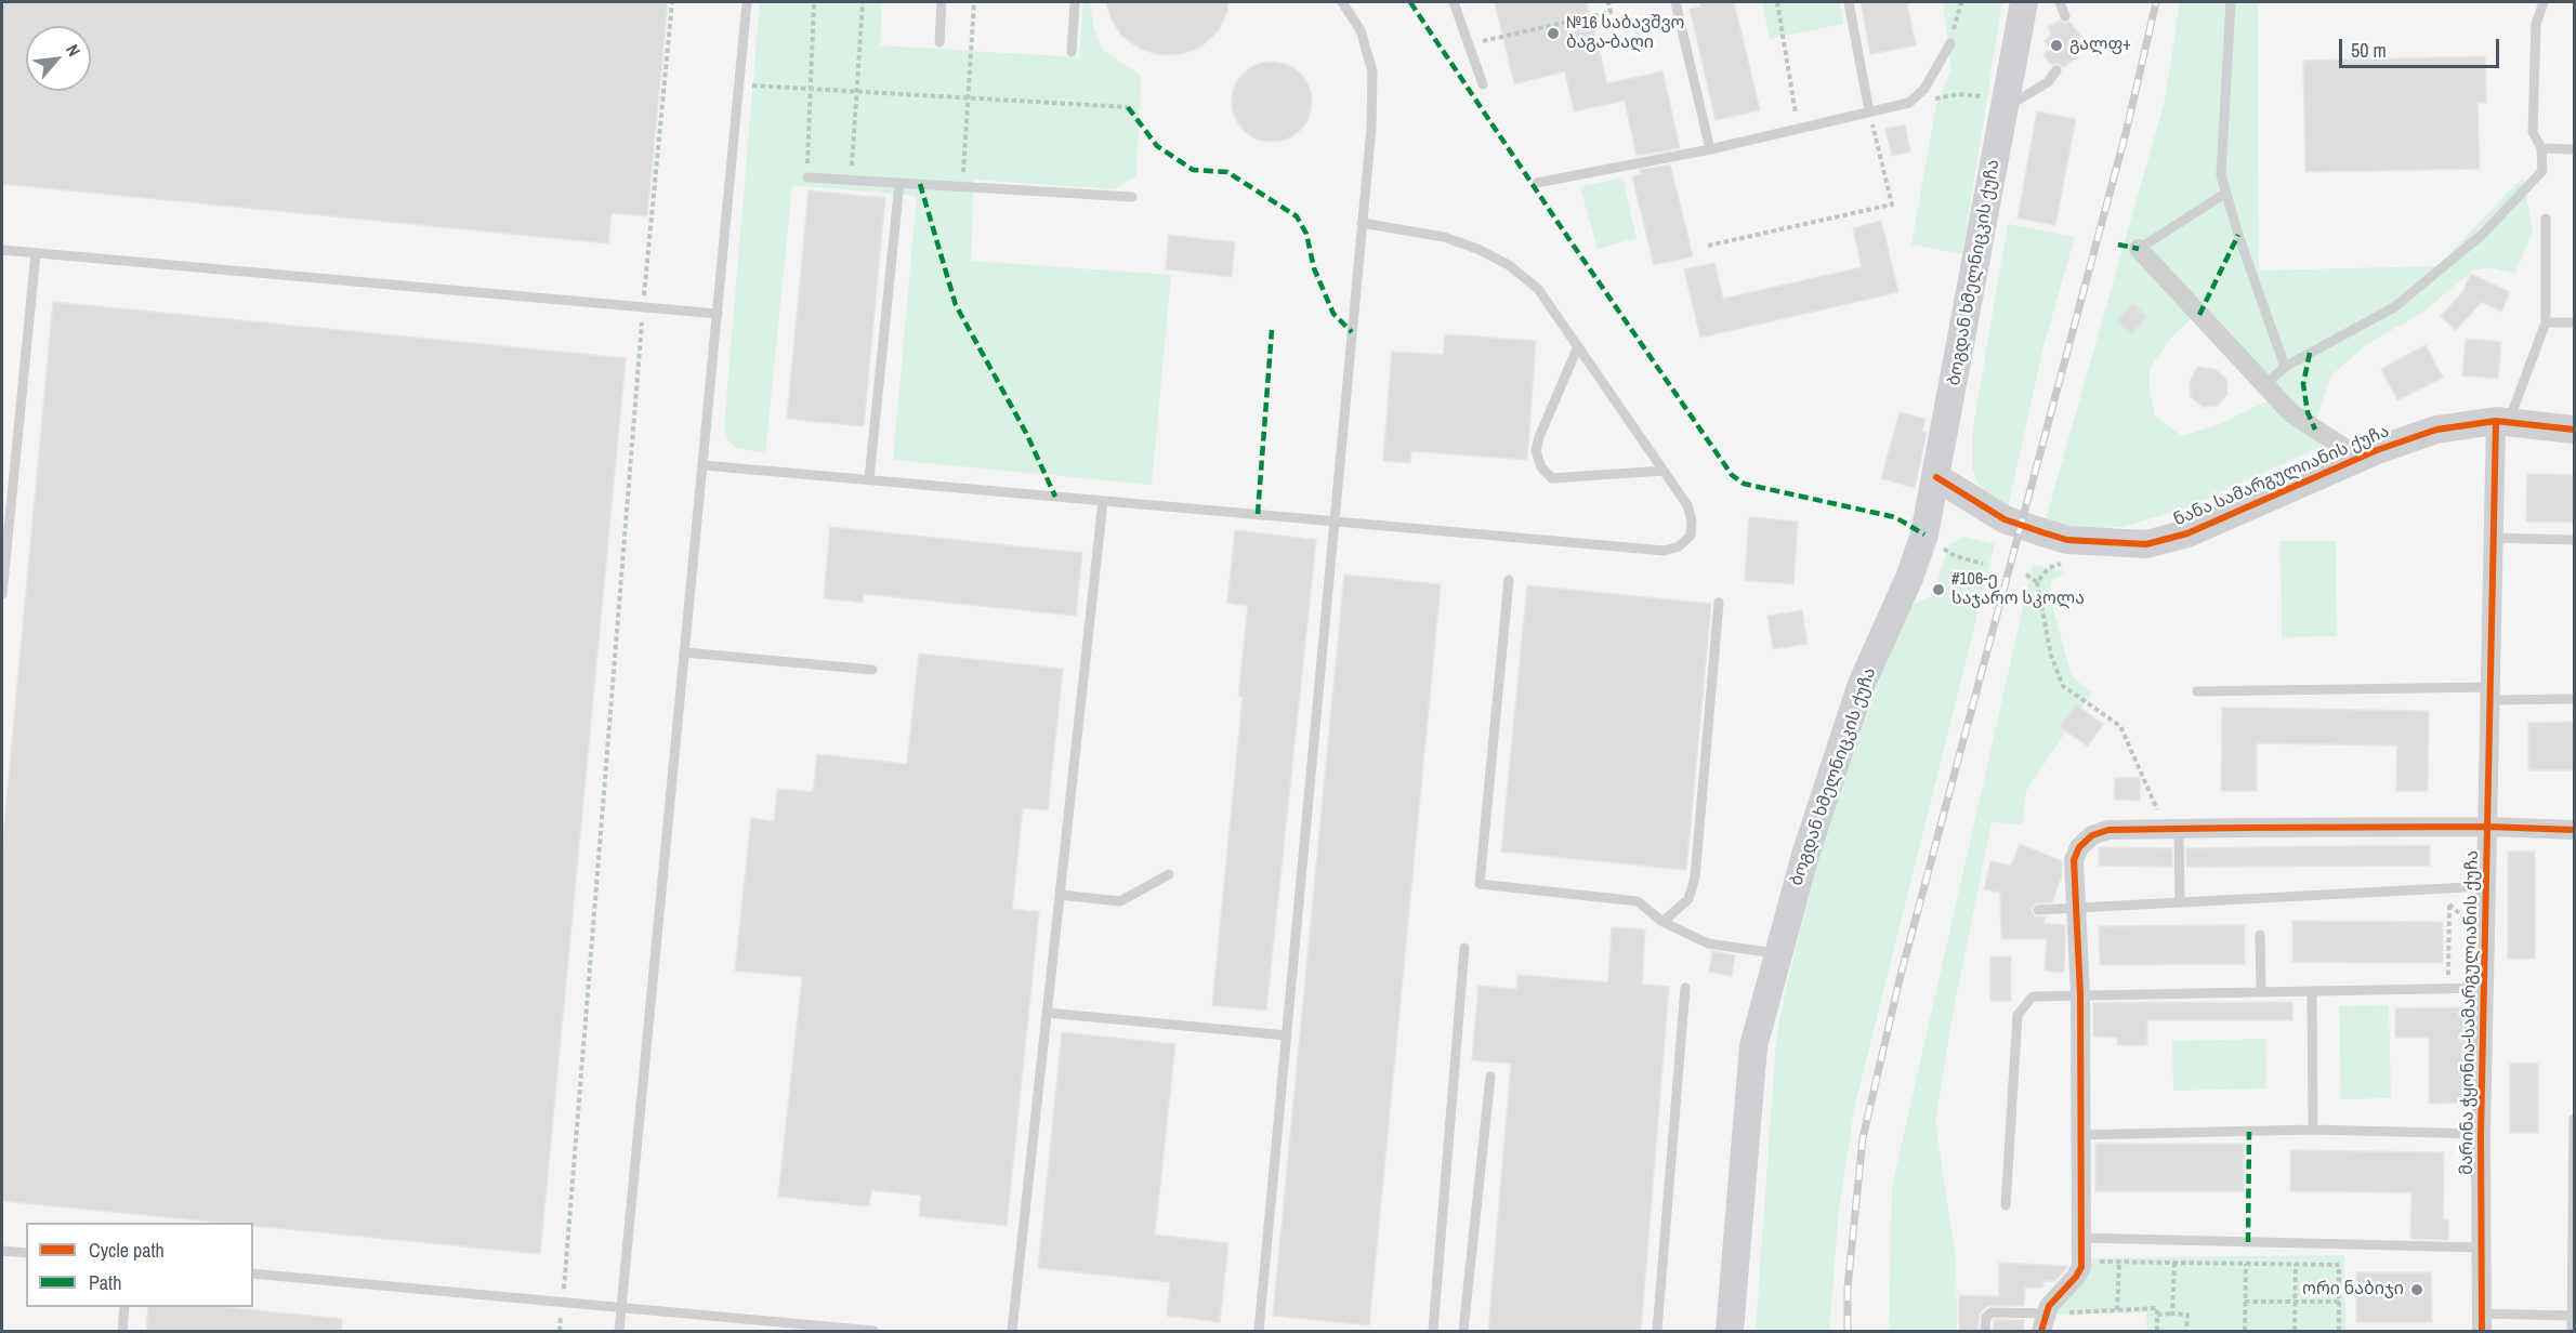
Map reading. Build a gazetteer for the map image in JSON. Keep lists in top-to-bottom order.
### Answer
{
  "streets": {
    "main road": ["ბოგდან ხმელნიცკის ქუჩა", "ნანა სამარგულიანის ქუჩა"],
    "street": ["მარინა ჭყონია-სამარგულიანის ქუჩა"]
  },
  "crossings": [
    ["ბოგდან ხმელნიცკის ქუჩა", "ნანა სამარგულიანის ქუჩა"],
    ["ნანა სამარგულიანის ქუჩა", "მარინა ჭყონია-სამარგულიანის ქუჩა"]
  ],
  "places": [
    "№16 საბავშვო ბაგა-ბაღი",
    "გალფ+",
    "#106-ე საჯარო სკოლა",
    "ორი ნაბიჯი"
  ],
  "legend": ["Cycle path", "Path"],
  "scale_bar": "50 m",
  "north": "top right"
}
